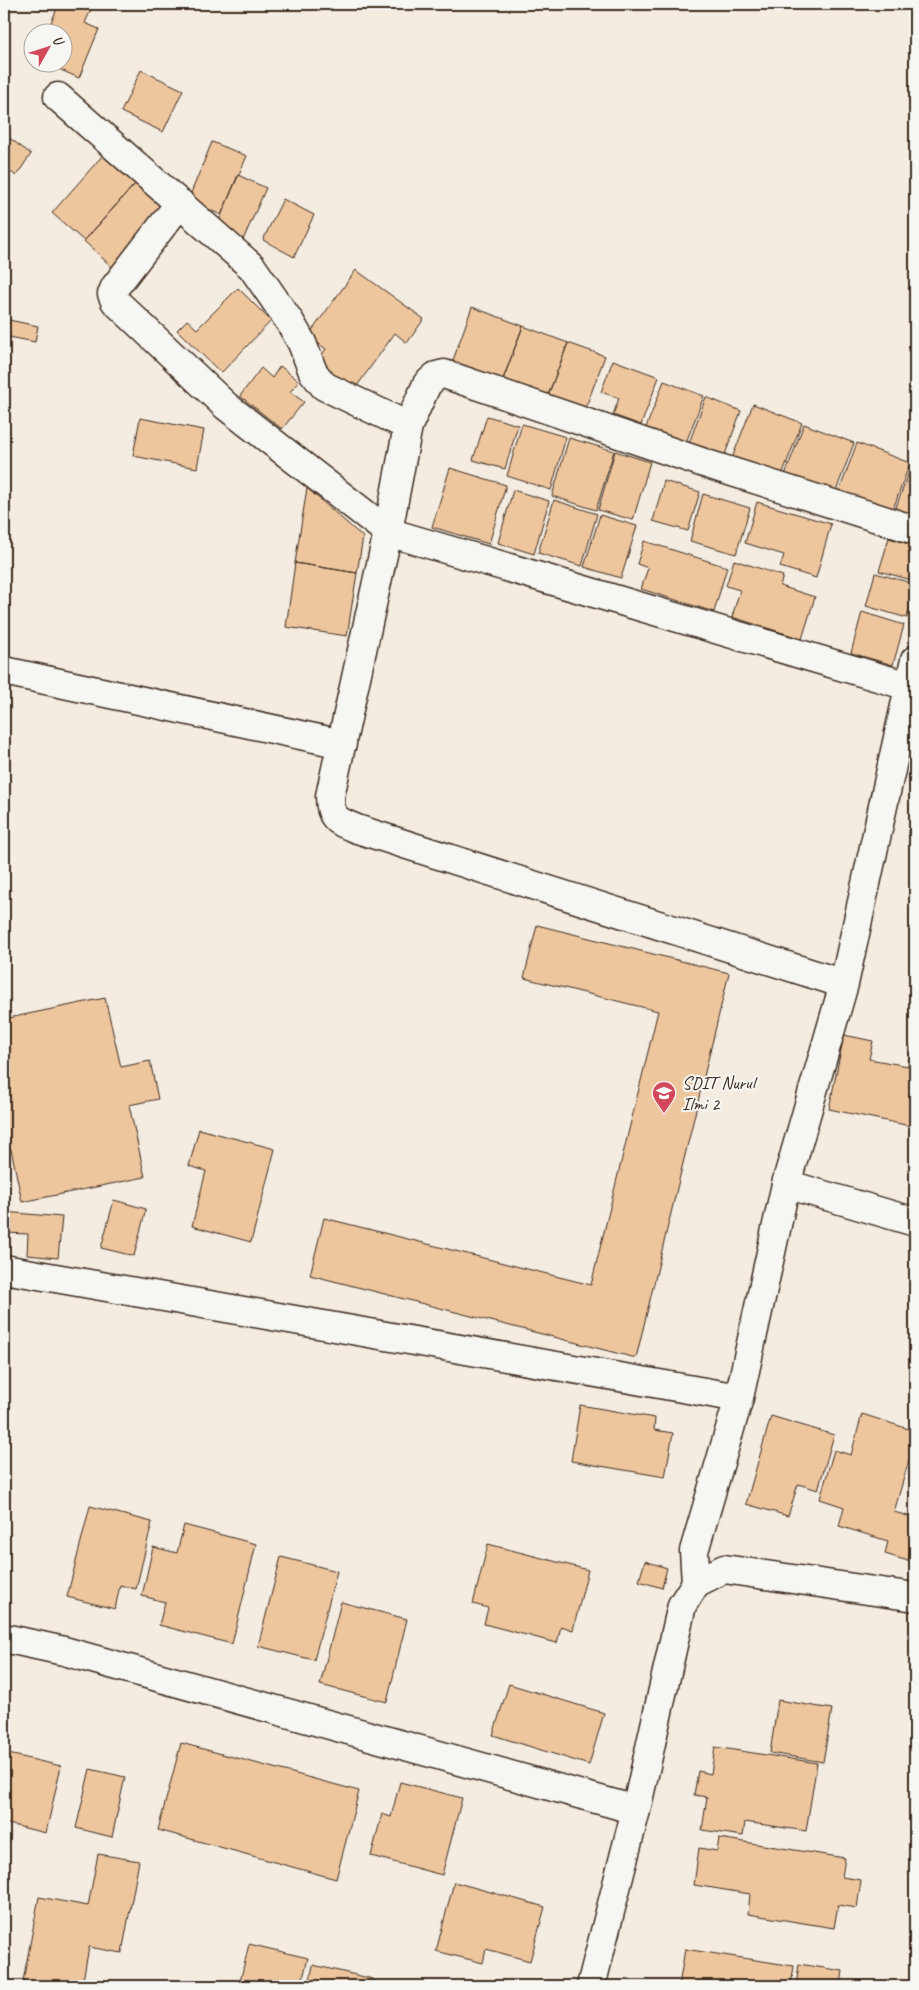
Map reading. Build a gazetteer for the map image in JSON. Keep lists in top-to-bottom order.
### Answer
{
  "places": {
    "school or university": ["SDIT Nurul Ilmi 2"]
  },
  "north": "top right"
}
